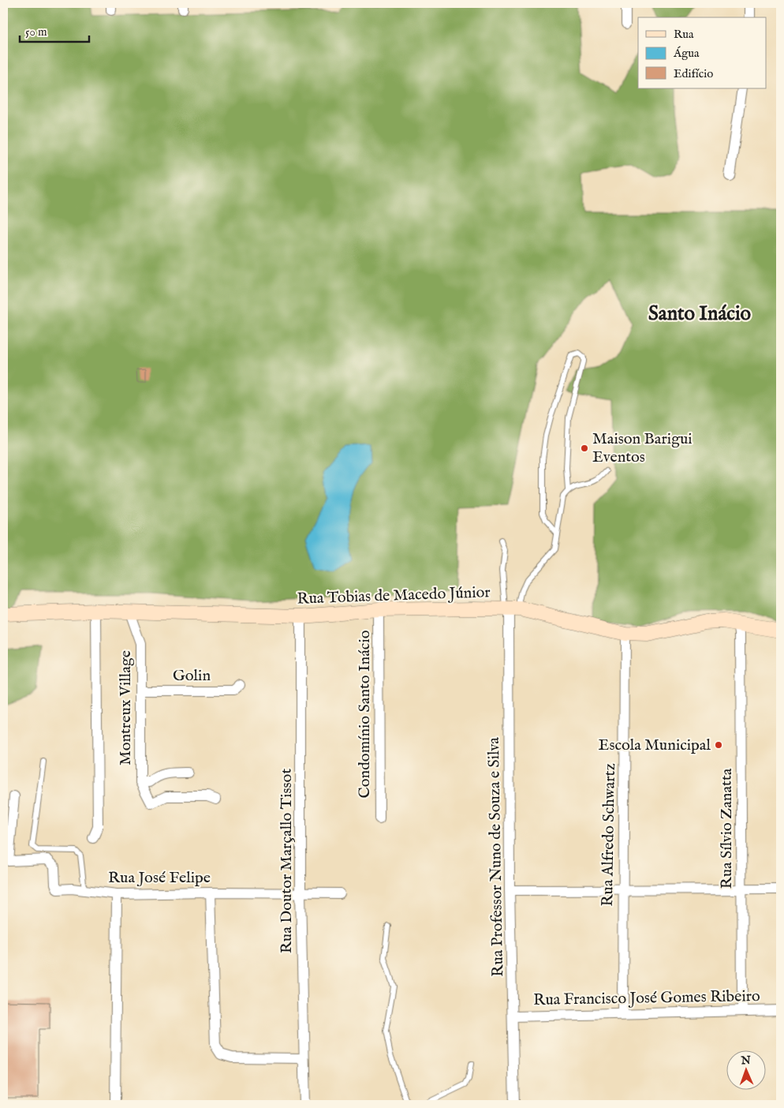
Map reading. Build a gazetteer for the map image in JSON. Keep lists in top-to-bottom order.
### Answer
{
  "streets": {
    "street": [
      "Rua Tobias de Macedo Júnior",
      "Golin",
      "Montreux Village",
      "Condomínio Santo Inácio",
      "Rua Sílvio Zanatta",
      "Rua Alfredo Schwartz",
      "Rua Professor Nuno de Souza e Silva",
      "Rua Doutor Marçallo Tissot",
      "Rua José Felipe",
      "Rua Francisco José Gomes Ribeiro"
    ]
  },
  "crossings": [
    ["Rua Tobias de Macedo Júnior", "Montreux Village"],
    ["Rua Tobias de Macedo Júnior", "Condomínio Santo Inácio"],
    ["Rua Tobias de Macedo Júnior", "Rua Sílvio Zanatta"],
    ["Rua Tobias de Macedo Júnior", "Rua Alfredo Schwartz"],
    ["Rua Tobias de Macedo Júnior", "Rua Professor Nuno de Souza e Silva"],
    ["Rua Tobias de Macedo Júnior", "Rua Doutor Marçallo Tissot"],
    ["Golin", "Montreux Village"],
    ["Rua Sílvio Zanatta", "Rua Francisco José Gomes Ribeiro"],
    ["Rua Alfredo Schwartz", "Rua Francisco José Gomes Ribeiro"],
    ["Rua Professor Nuno de Souza e Silva", "Rua Francisco José Gomes Ribeiro"],
    ["Rua Doutor Marçallo Tissot", "Rua José Felipe"]
  ],
  "districts": ["Santo Inácio"],
  "places": ["Maison Barigui Eventos", "Escola Municipal"],
  "legend": ["Rua", "Água", "Edifício"],
  "scale_bar": "50 m",
  "north": "top"
}
